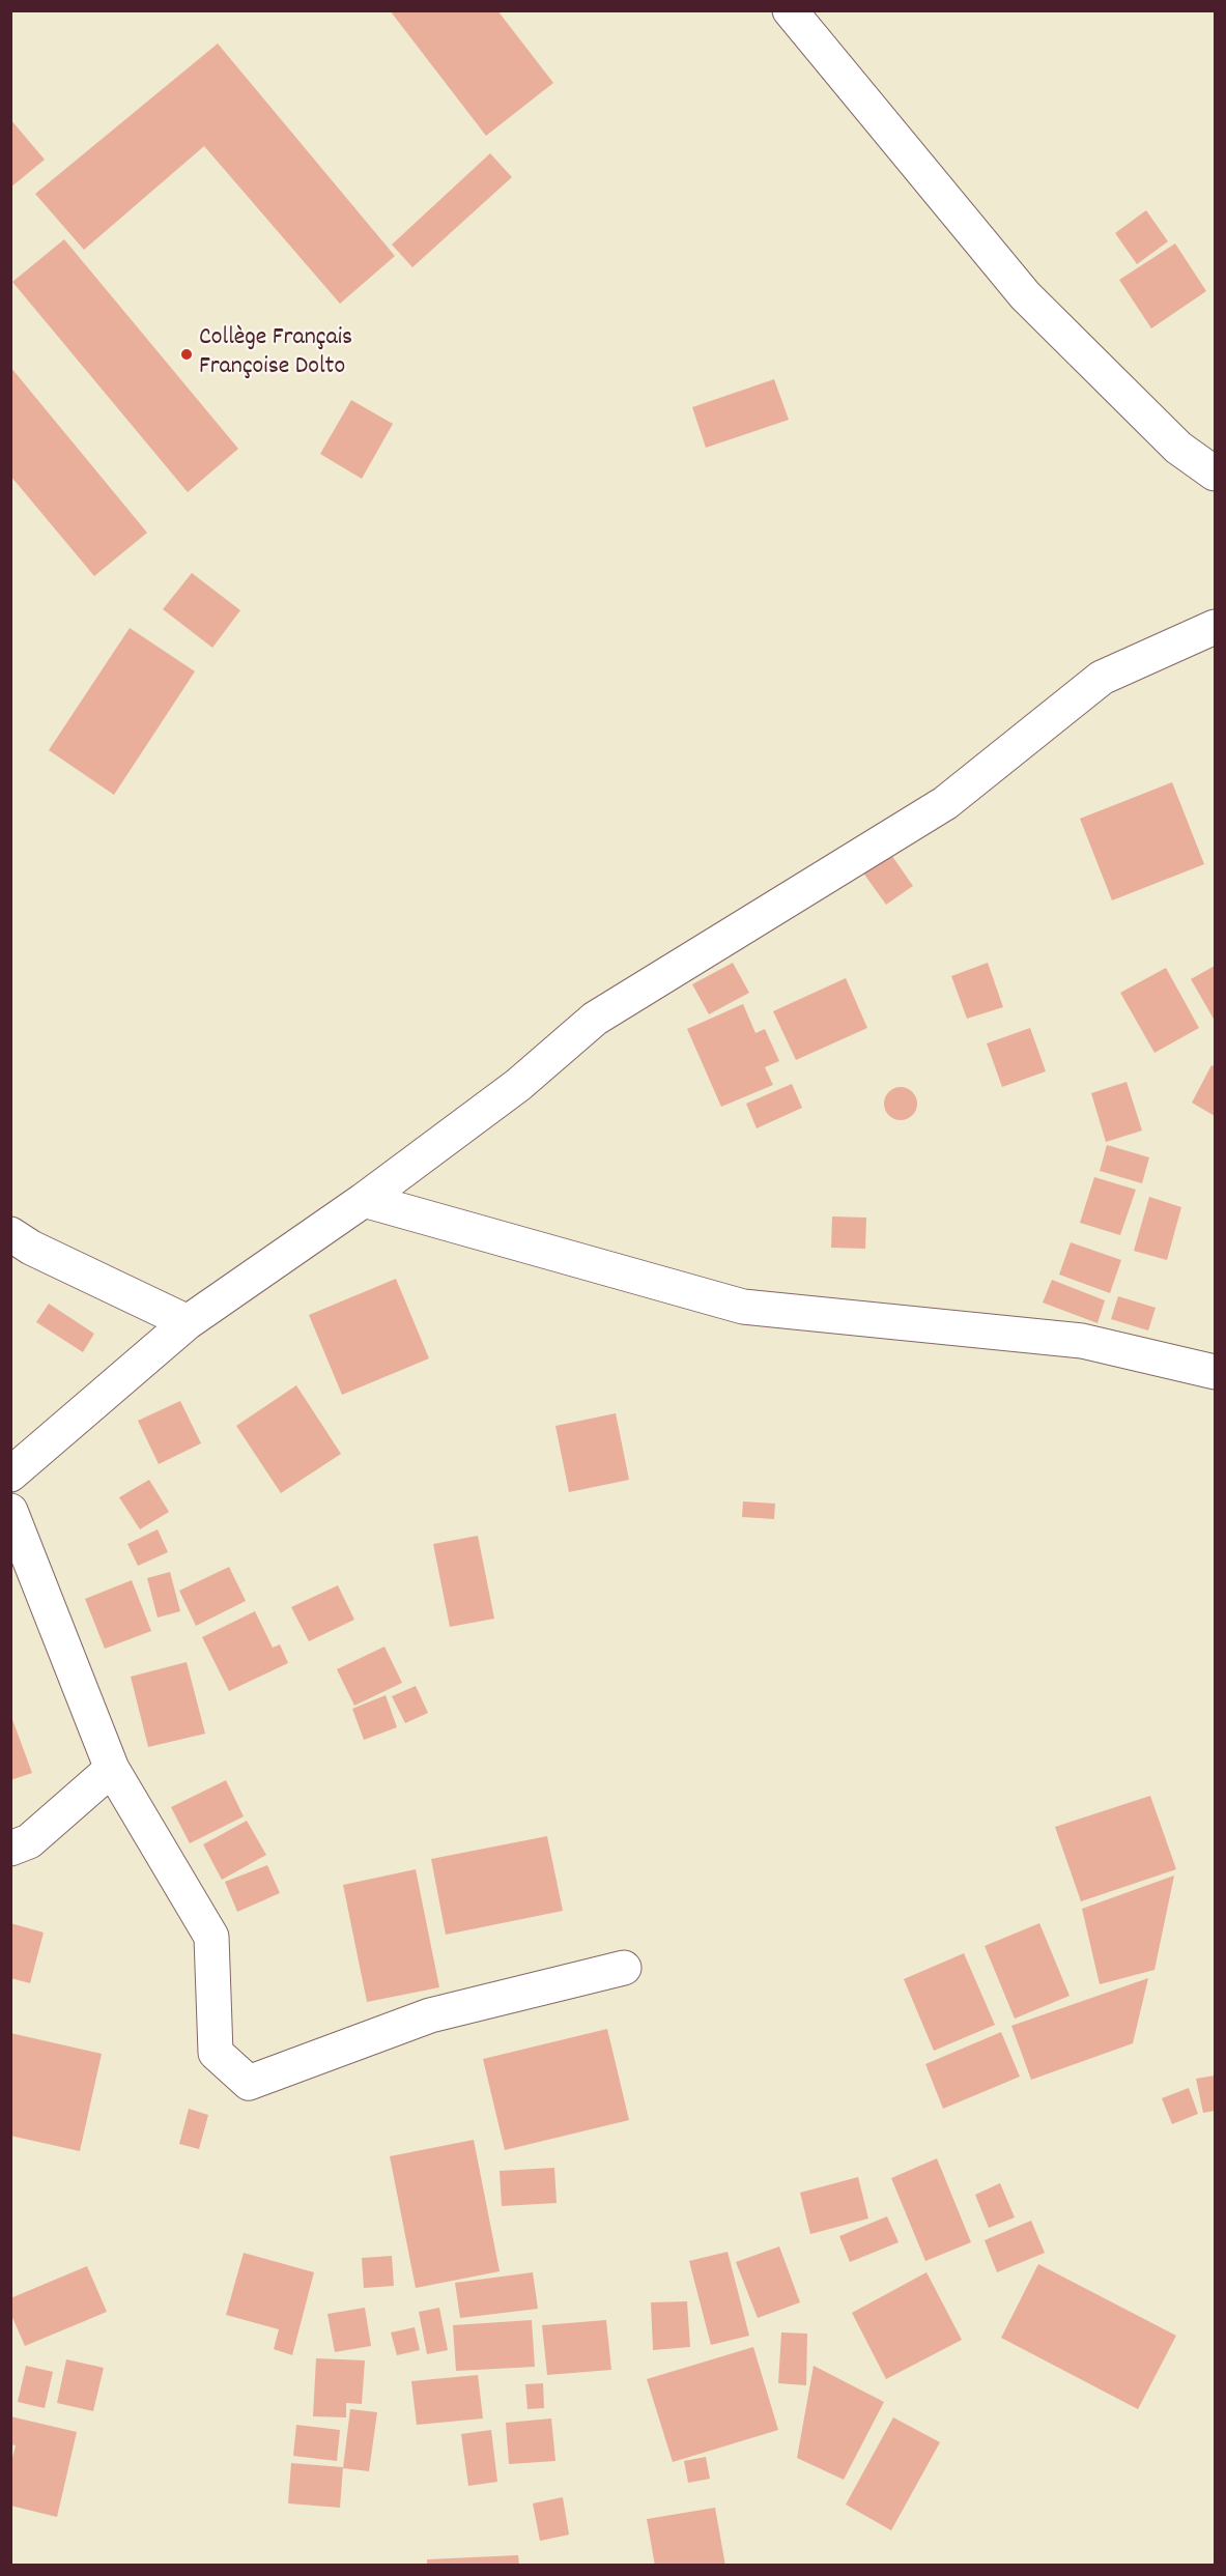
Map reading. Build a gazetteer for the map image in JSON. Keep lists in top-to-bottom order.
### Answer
{
  "places": ["Collège Français Françoise Dolto"]
}
